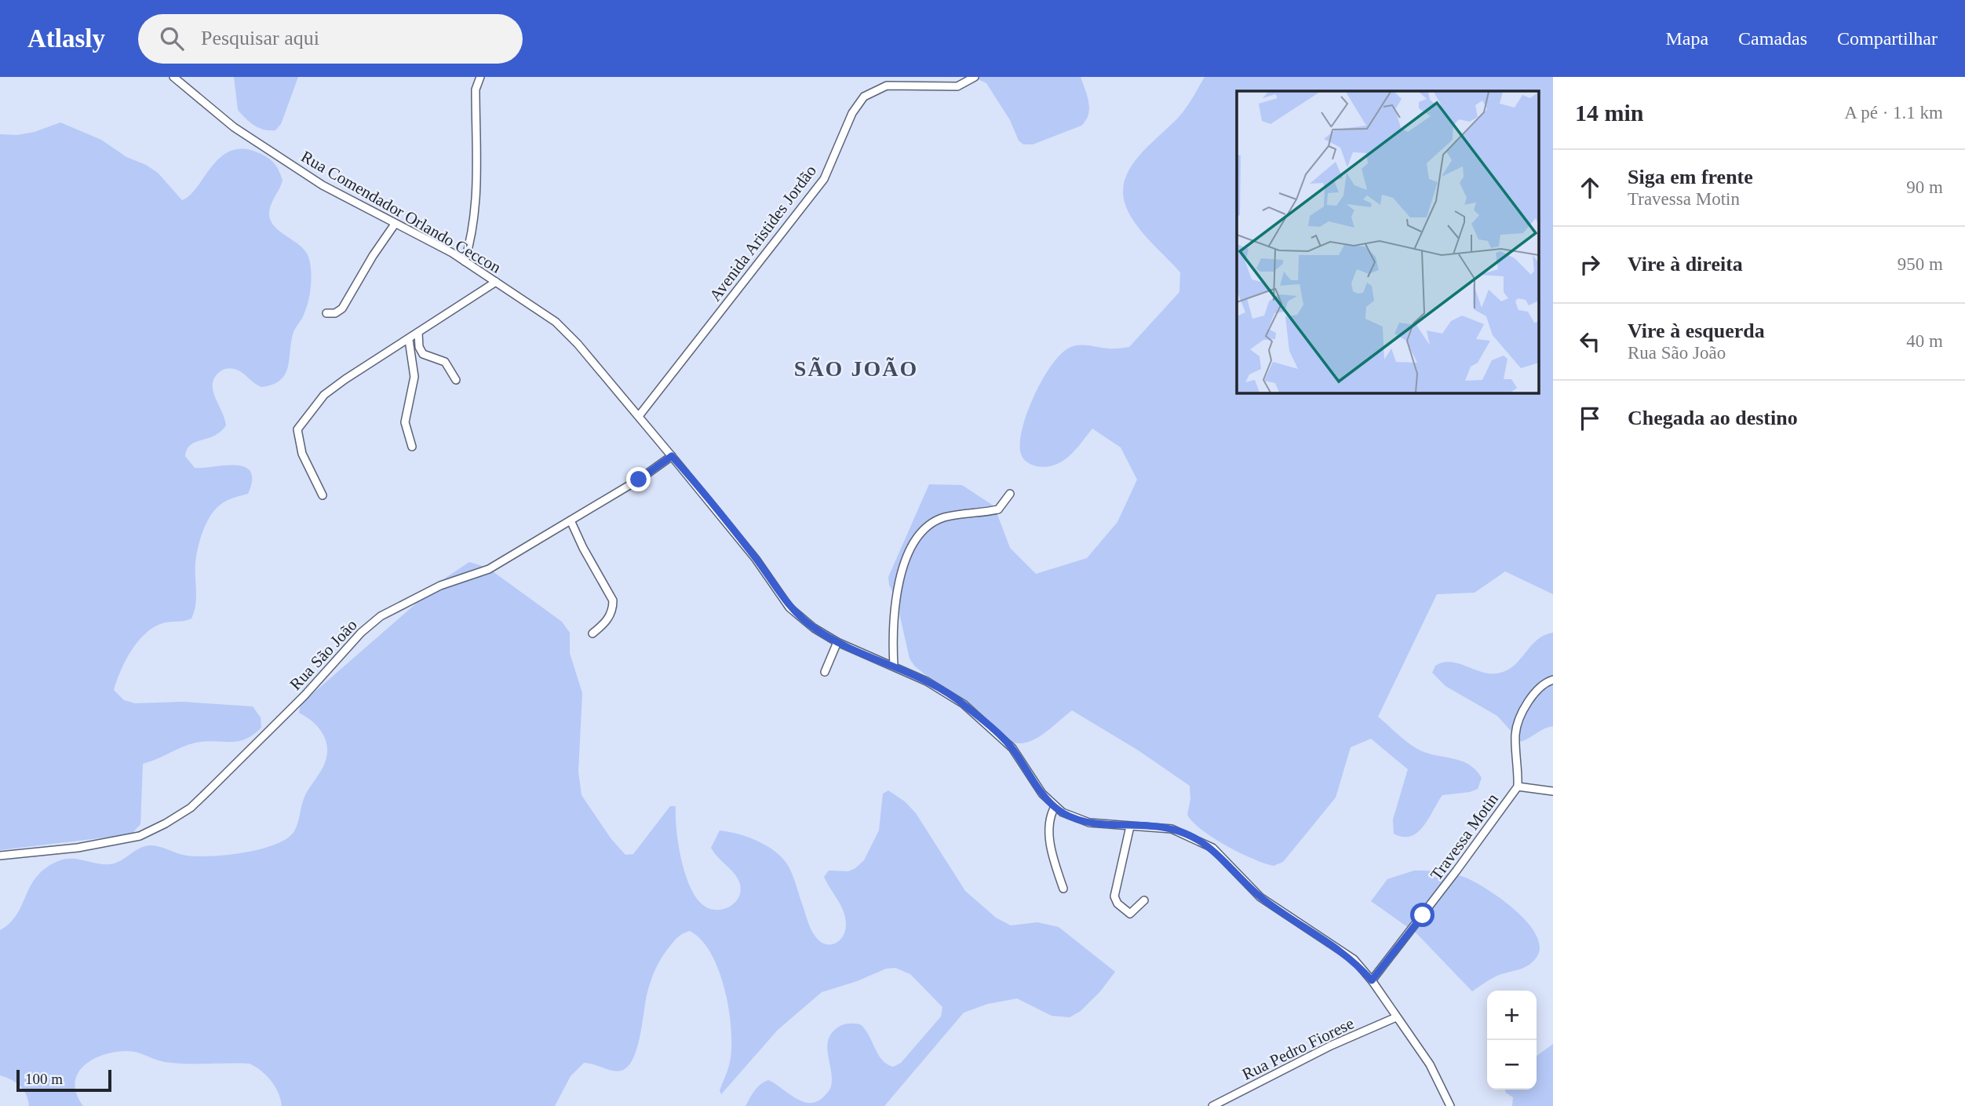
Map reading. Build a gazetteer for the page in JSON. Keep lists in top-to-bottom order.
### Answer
{
  "streets": {
    "street": [
      "Rua Comendador Orlando Ceccon",
      "Avenida Aristides Jordão",
      "Rua São João",
      "Travessa Motin",
      "Rua Pedro Fiorese"
    ]
  },
  "crossings": [
    ["Rua Comendador Orlando Ceccon", "Avenida Aristides Jordão"],
    ["Rua Comendador Orlando Ceccon", "Rua São João"],
    ["Rua Comendador Orlando Ceccon", "Travessa Motin"],
    ["Rua Comendador Orlando Ceccon", "Rua Pedro Fiorese"]
  ],
  "districts": ["SÃO JOÃO"],
  "scale_bar": "100 m",
  "page": {
    "header": "Atlasly",
    "search": "Pesquisar aqui",
    "nav": ["Mapa", "Camadas", "Compartilhar"],
    "heading": ["14 min", "A pé · 1.1 km"],
    "list": [
      ["Siga em frente", "Travessa Motin", "90 m"],
      ["Vire à direita", "950 m"],
      ["Vire à esquerda", "Rua São João", "40 m"],
      "Chegada ao destino"
    ],
    "map_buttons": ["+", "−"],
    "scale": "100 m"
  }
}
